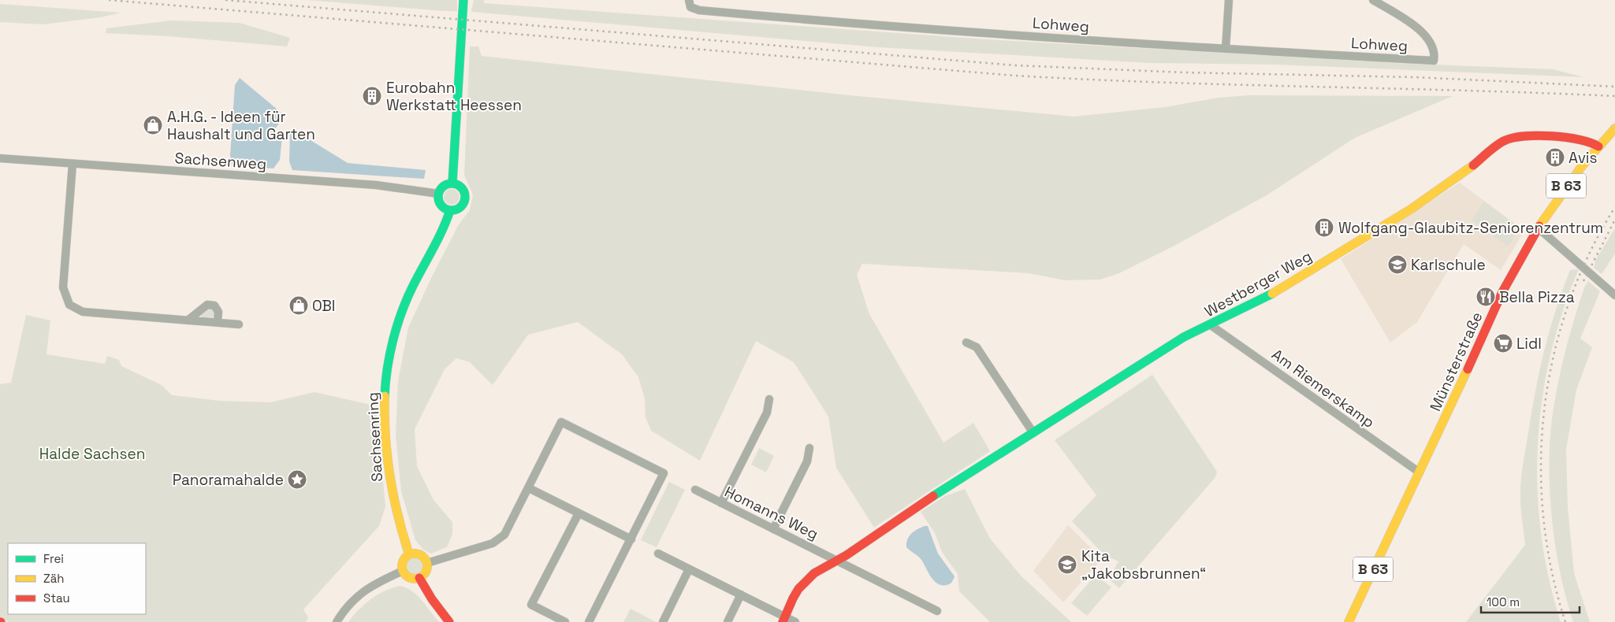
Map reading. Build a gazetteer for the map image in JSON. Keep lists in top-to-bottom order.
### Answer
{
  "streets": {
    "street": [
      "Lohweg",
      "Sachsenweg",
      "B 63",
      "Westberger Weg",
      "Münsterstraße",
      "Am Riemerskamp",
      "Sachsenring",
      "Homanns Weg"
    ]
  },
  "crossings": [
    ["Sachsenweg", "Sachsenring"],
    ["Westberger Weg", "Münsterstraße"],
    ["Westberger Weg", "Am Riemerskamp"],
    ["Westberger Weg", "Homanns Weg"],
    ["Münsterstraße", "Am Riemerskamp"]
  ],
  "parks": ["Halde Sachsen"],
  "places": {
    "building": ["Eurobahn Werkstatt Heessen", "Avis", "Wolfgang-Glaubitz-Seniorenzentrum"],
    "shop": ["A.H.G. - Ideen für Haushalt und Garten", "OBI"],
    "school or university": ["Karlschule", "Kita „Jakobsbrunnen“"],
    "restaurant": ["Bella Pizza"],
    "supermarket": ["Lidl"],
    "place": ["Panoramahalde"]
  },
  "legend": ["Frei", "Zäh", "Stau"],
  "scale_bar": "100 m"
}
